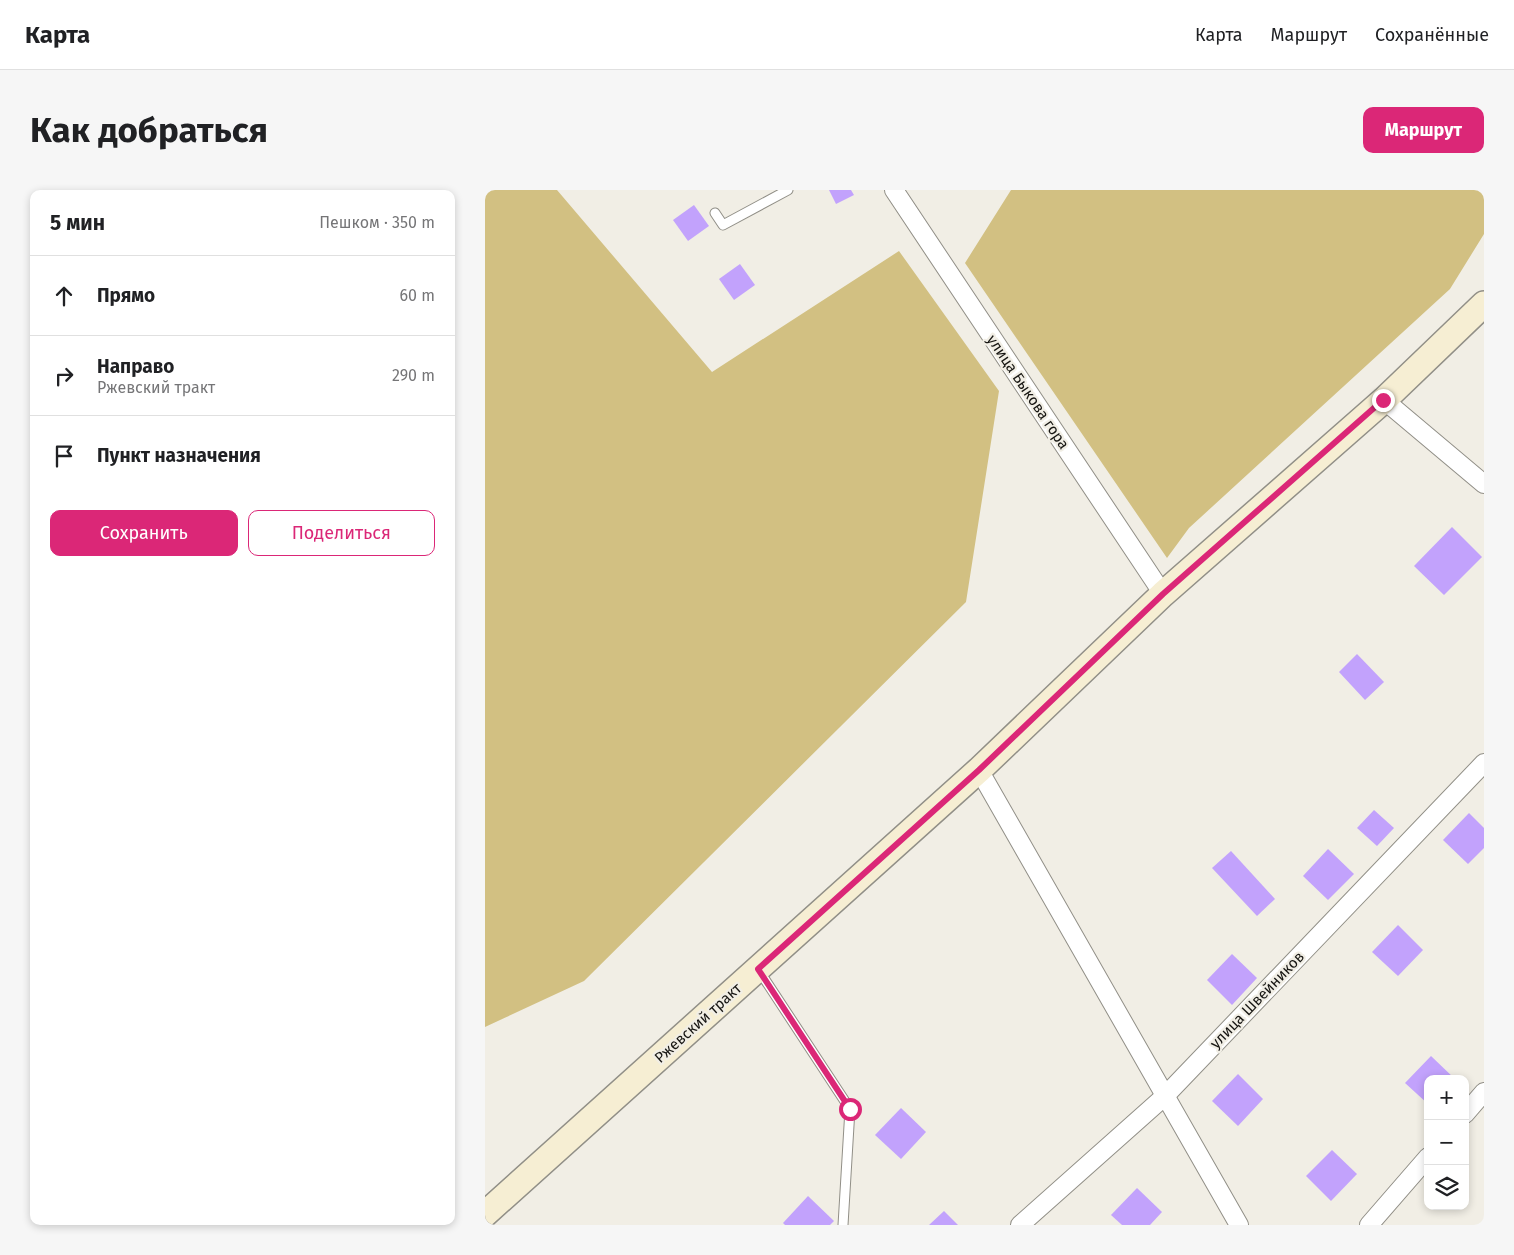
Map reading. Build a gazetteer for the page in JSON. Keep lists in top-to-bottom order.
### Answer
{
  "streets": {
    "main road": ["Ржевский тракт"],
    "street": ["улица Быкова гора", "улица Швейников"]
  },
  "crossings": [
    ["улица Быкова гора", "Ржевский тракт"]
  ],
  "page": {
    "header": "Карта",
    "nav": ["Карта", "Маршрут", "Сохранённые"],
    "buttons": [
      "Маршрут",
      ["Сохранить", "Поделиться"]
    ],
    "title": "Как добраться",
    "heading": ["5 мин", "Пешком · 350 m"],
    "list": [
      ["Прямо", "60 m"],
      ["Направо", "Ржевский тракт", "290 m"],
      "Пункт назначения"
    ],
    "map_buttons": ["+", "−"]
  }
}
